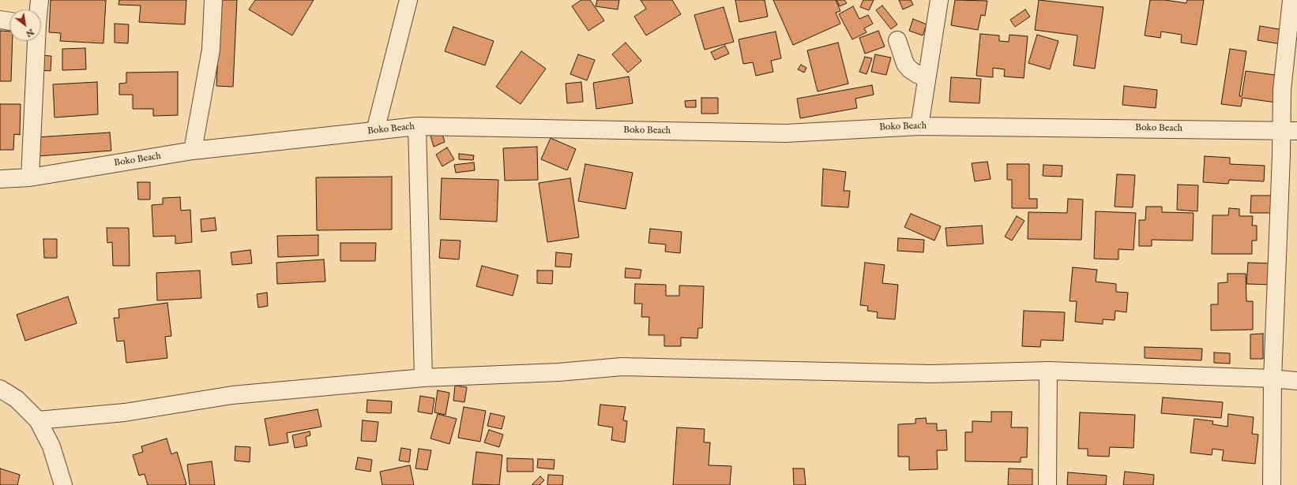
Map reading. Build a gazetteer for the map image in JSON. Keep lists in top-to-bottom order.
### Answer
{
  "streets": {
    "street": ["Boko Beach"]
  },
  "north": "bottom right"
}
